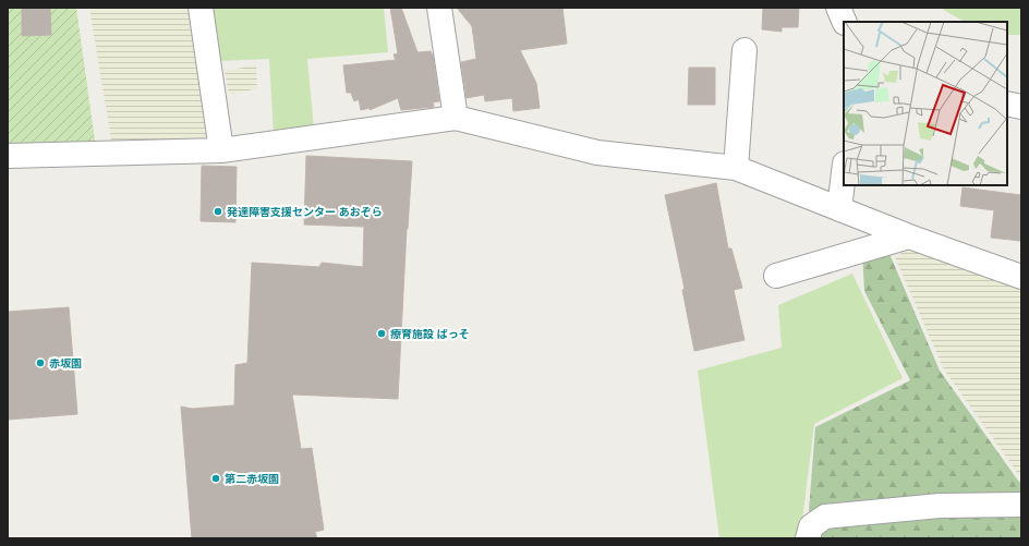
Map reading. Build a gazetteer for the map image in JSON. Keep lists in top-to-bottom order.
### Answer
{
  "places": [
    "発達障害支援センター あおぞら",
    "療育施設 ぱっそ",
    "赤坂園",
    "第二赤坂園"
  ]
}
